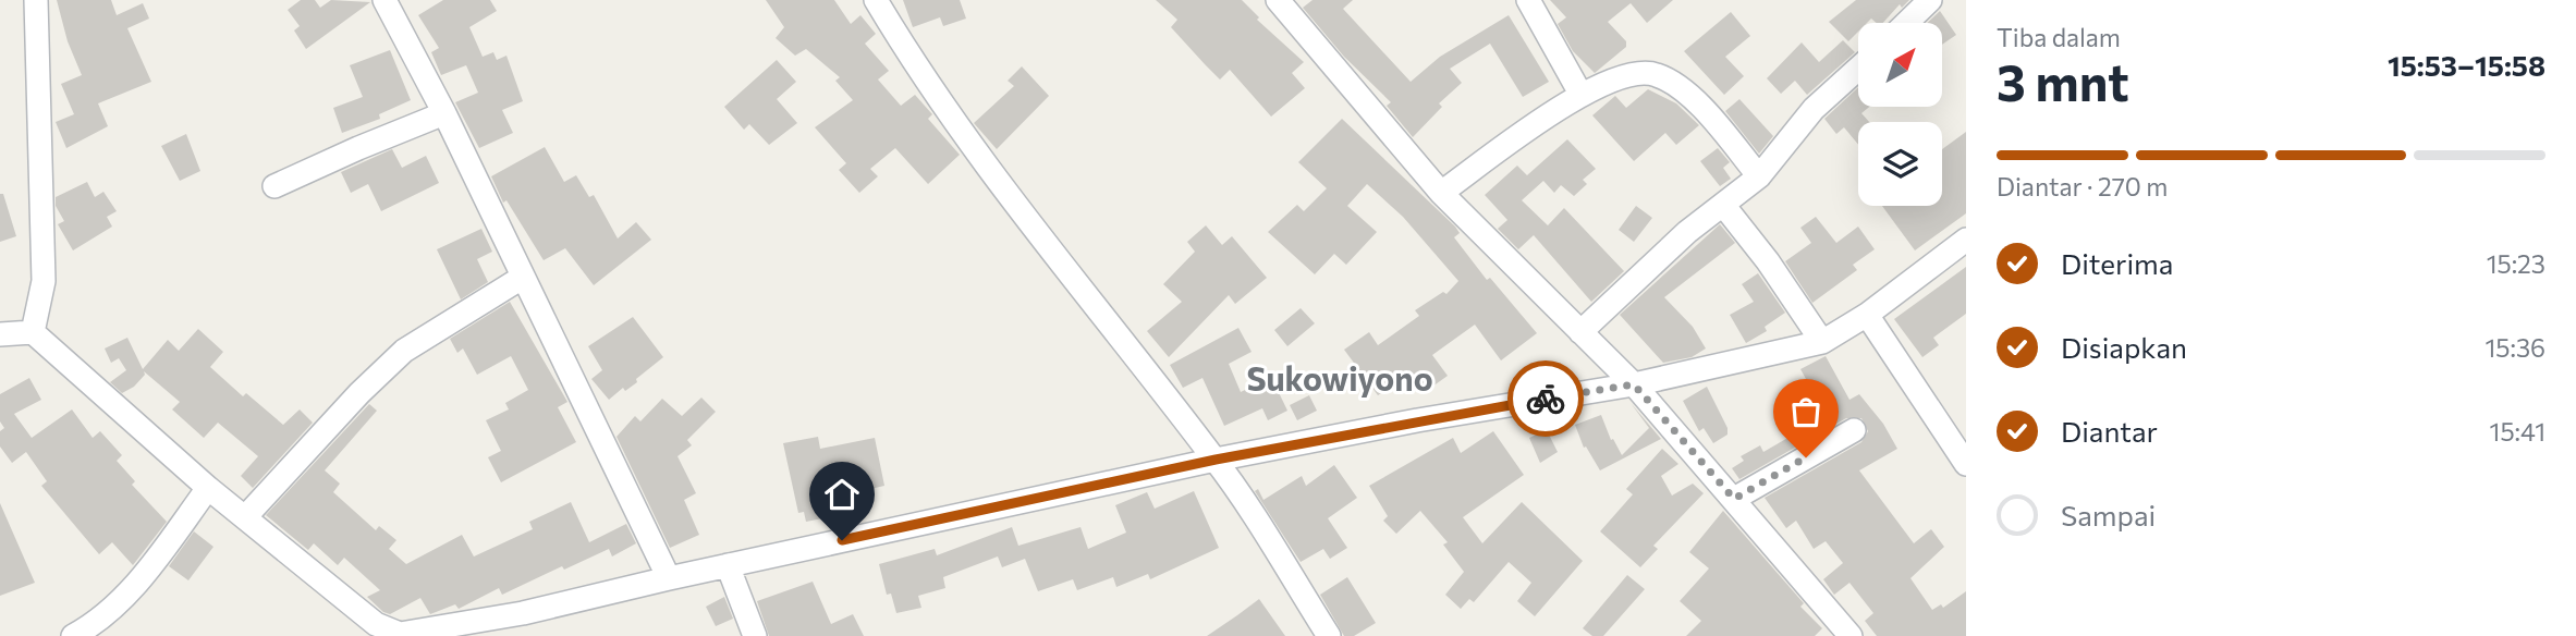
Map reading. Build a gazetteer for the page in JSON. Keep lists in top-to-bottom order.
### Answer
{
  "districts": ["Sukowiyono"],
  "north": "top right",
  "page": {
    "heading": ["3 mnt", "Tiba dalam", "15:53–15:58"],
    "bar": "Diantar · 270 m",
    "list": [
      ["Diterima", "15:23"],
      ["Disiapkan", "15:36"],
      ["Diantar", "15:41"],
      "Sampai"
    ]
  }
}
